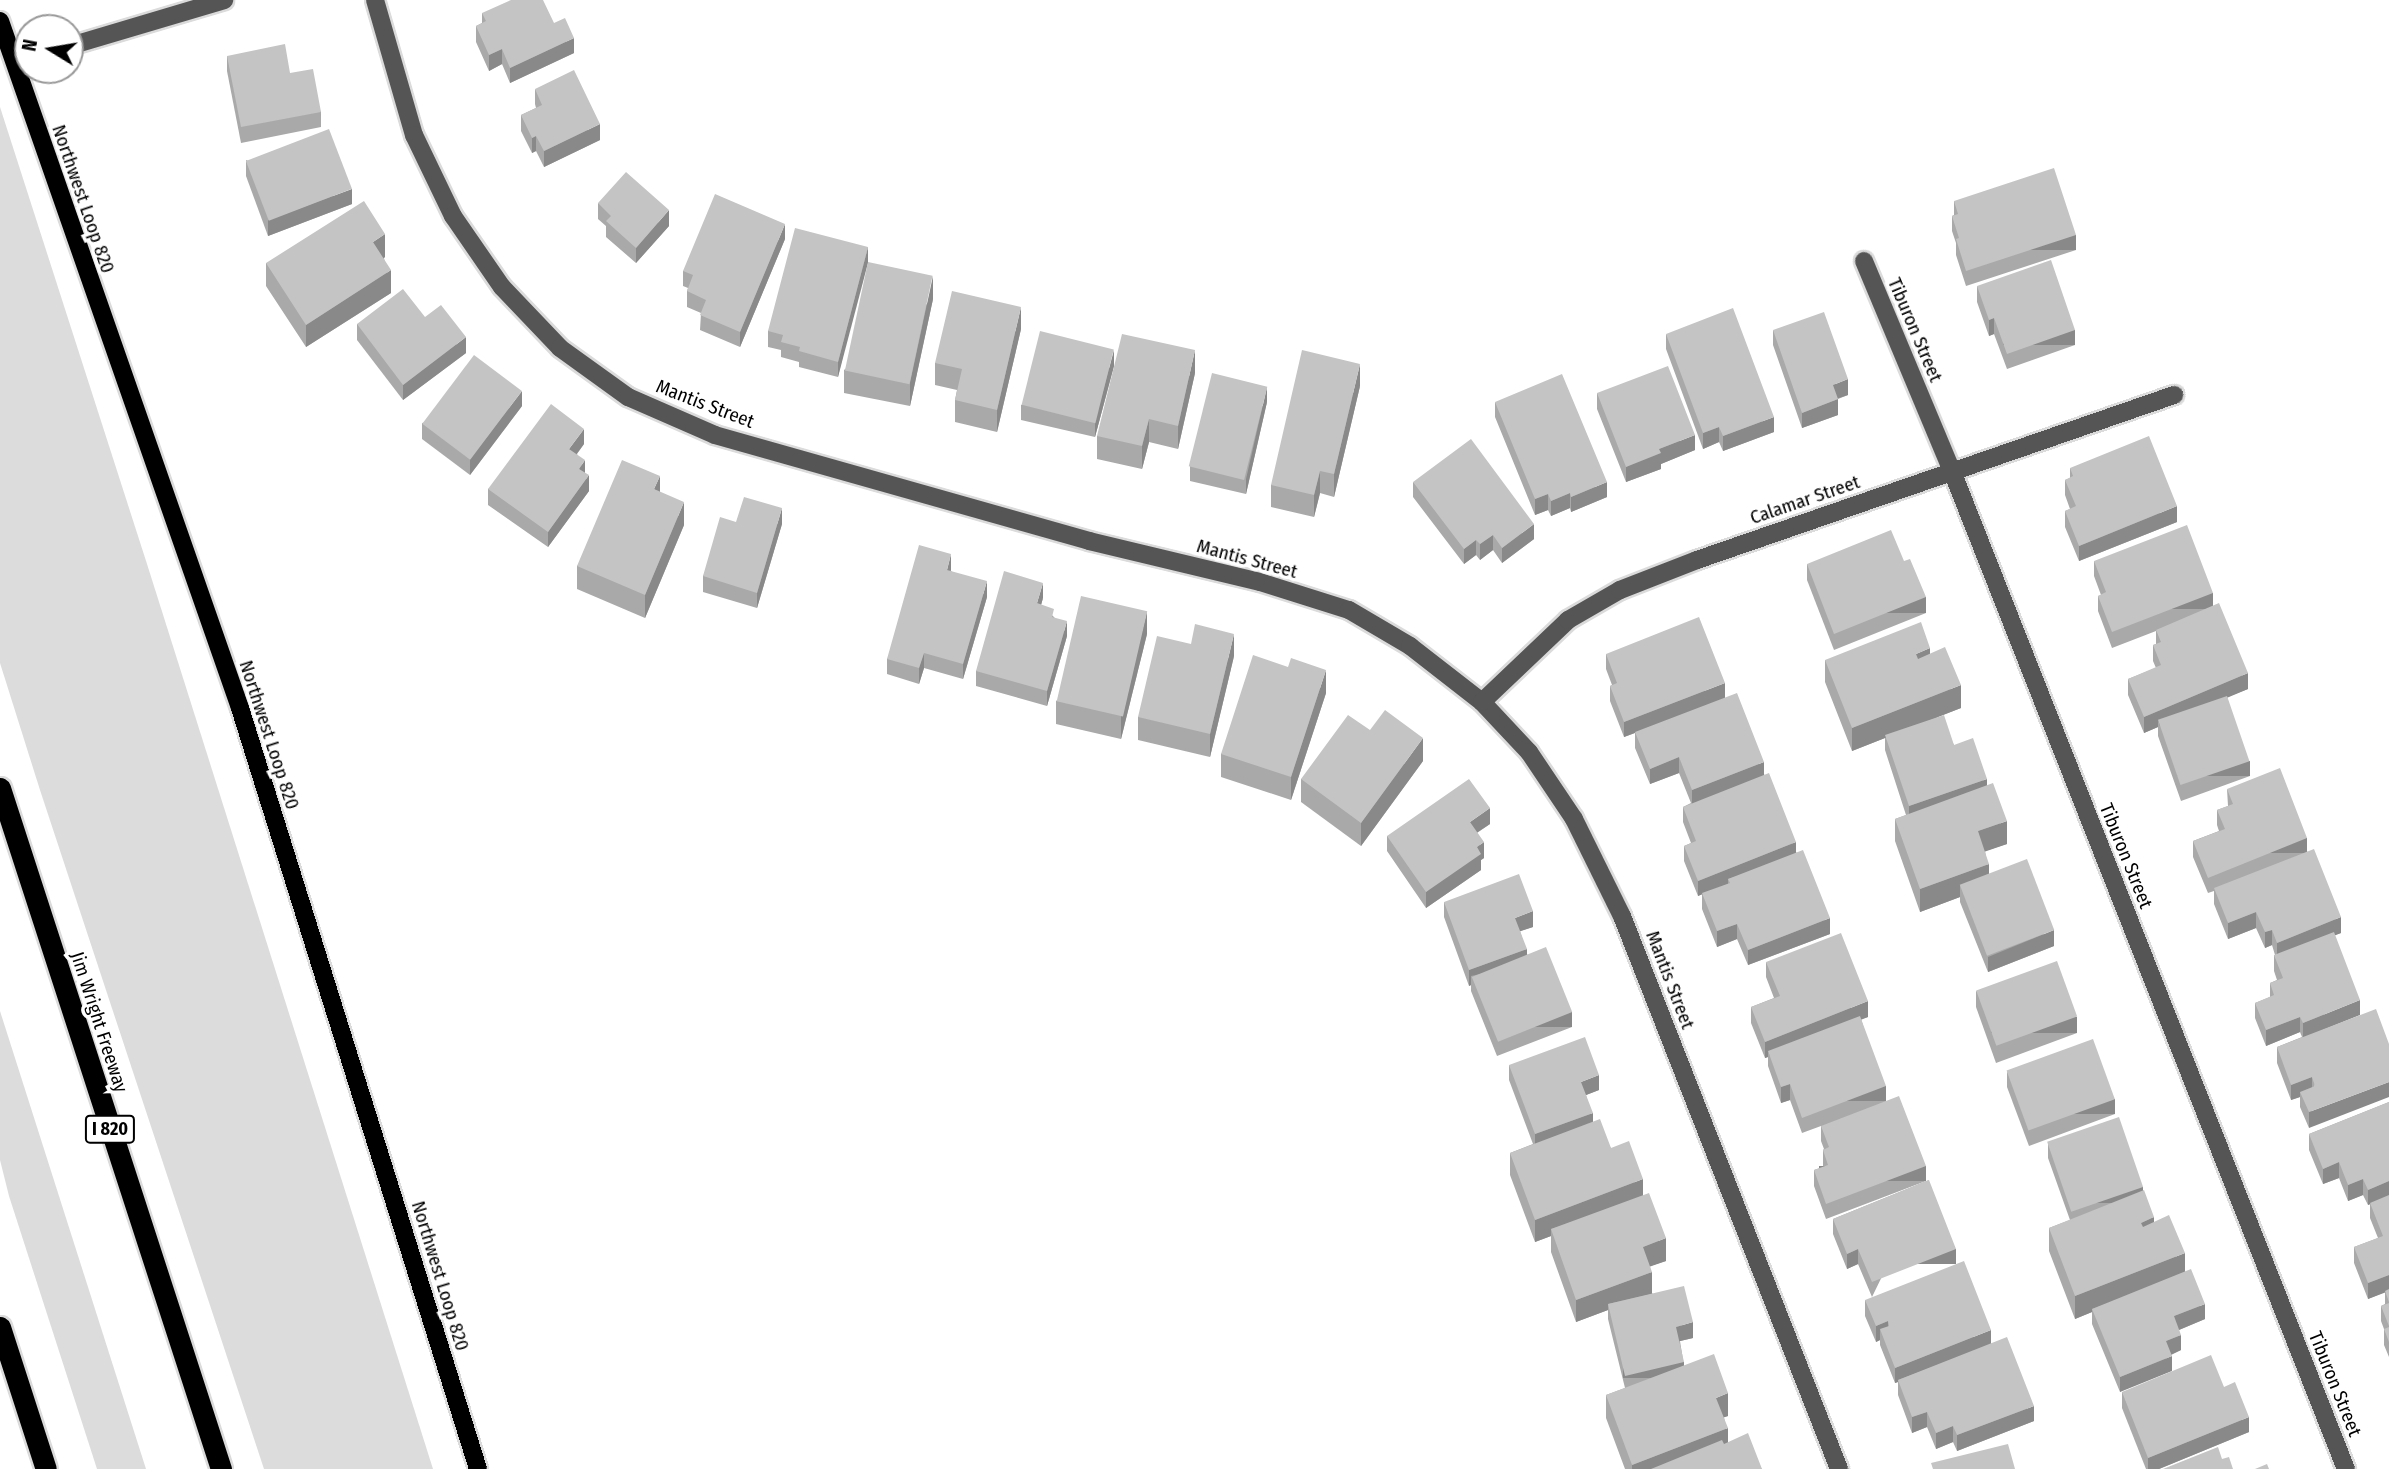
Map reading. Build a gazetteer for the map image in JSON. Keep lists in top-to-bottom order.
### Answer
{
  "streets": {
    "highway": ["Jim Wright Freeway", "I 820"],
    "main road": ["Northwest Loop 820"],
    "street": ["Tiburon Street", "Mantis Street", "Calamar Street"]
  },
  "crossings": [
    ["Tiburon Street", "Calamar Street"],
    ["Mantis Street", "Calamar Street"]
  ],
  "north": "left"
}
